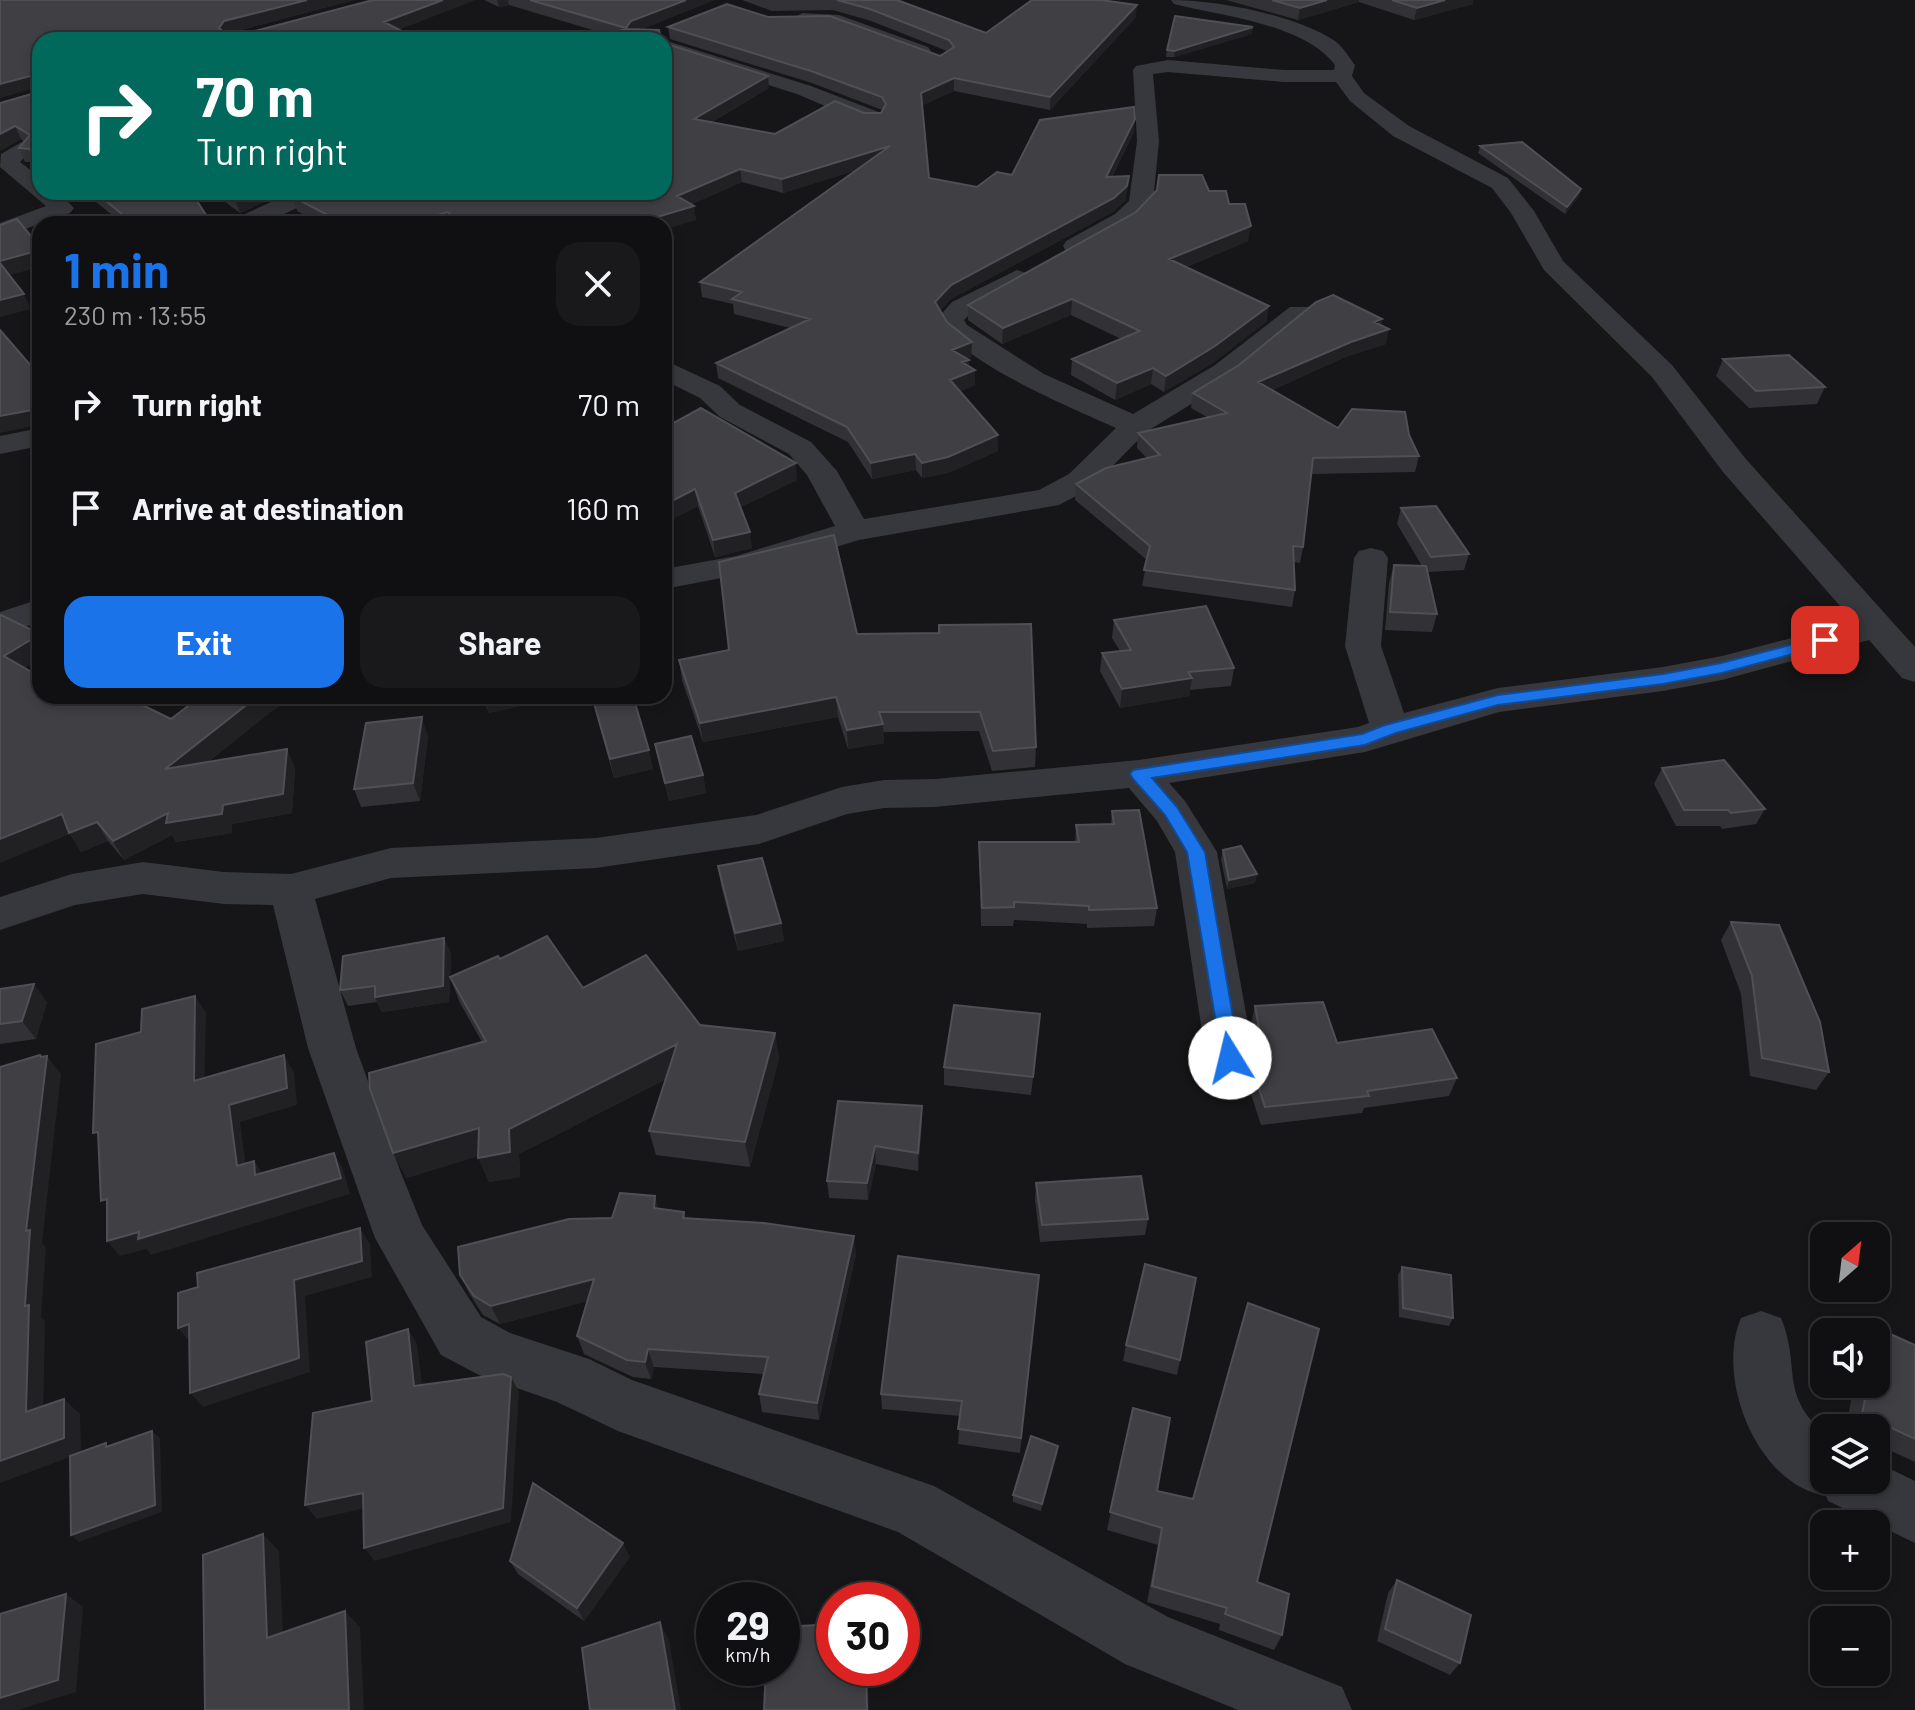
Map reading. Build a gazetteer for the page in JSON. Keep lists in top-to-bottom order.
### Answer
{
  "north": "top right",
  "page": {
    "turn": ["70 m", "Turn right"],
    "heading": ["1 min", "230 m · 13:55"],
    "list": [
      {
        "name": "Turn right",
        "value": "70 m"
      },
      {
        "name": "Arrive at destination",
        "value": "160 m"
      }
    ],
    "buttons": ["Exit", "Share"],
    "map_buttons": ["+", "−"],
    "speed": "29 km/h",
    "limit": "30"
  }
}
